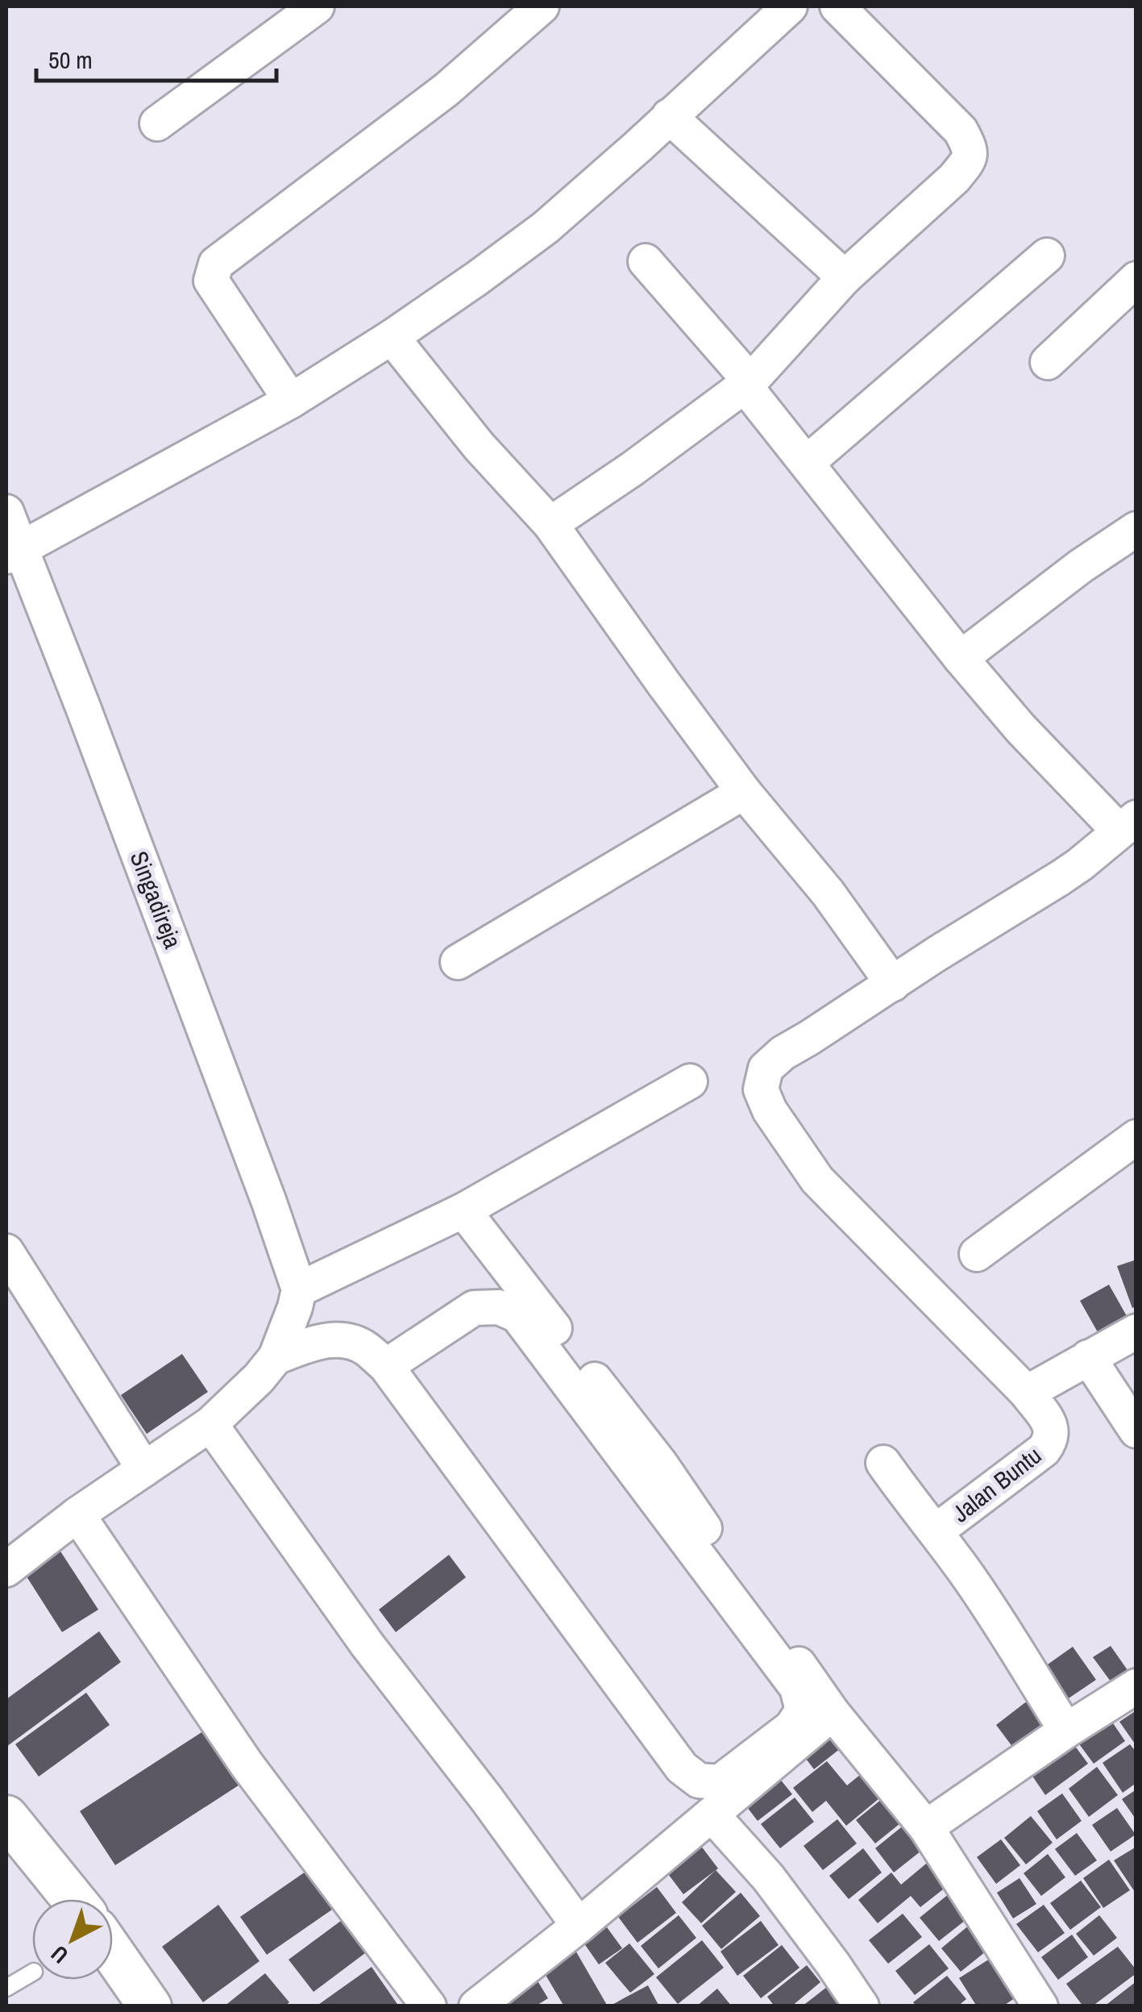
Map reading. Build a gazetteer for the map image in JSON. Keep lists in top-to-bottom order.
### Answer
{
  "streets": {
    "street": ["Singadireja", "Jalan Buntu"]
  },
  "scale_bar": "50 m",
  "north": "bottom left"
}
